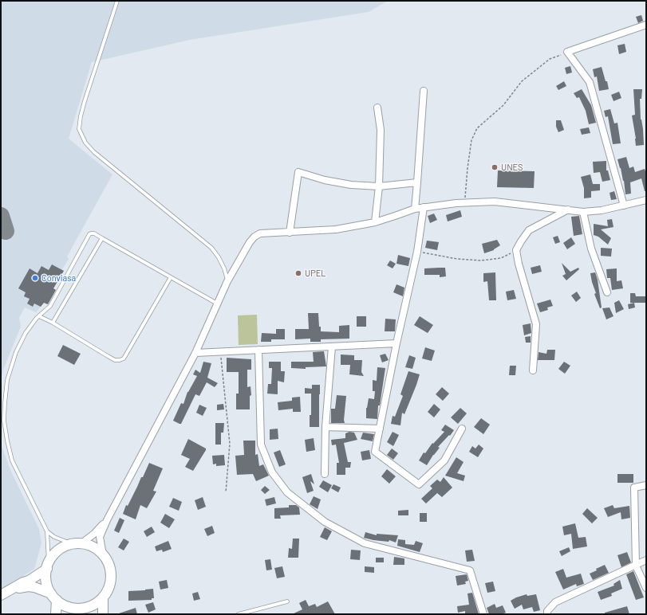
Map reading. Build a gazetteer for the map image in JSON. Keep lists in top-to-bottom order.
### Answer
{
  "places": ["UNES", "UPEL", "Conviasa"]
}
